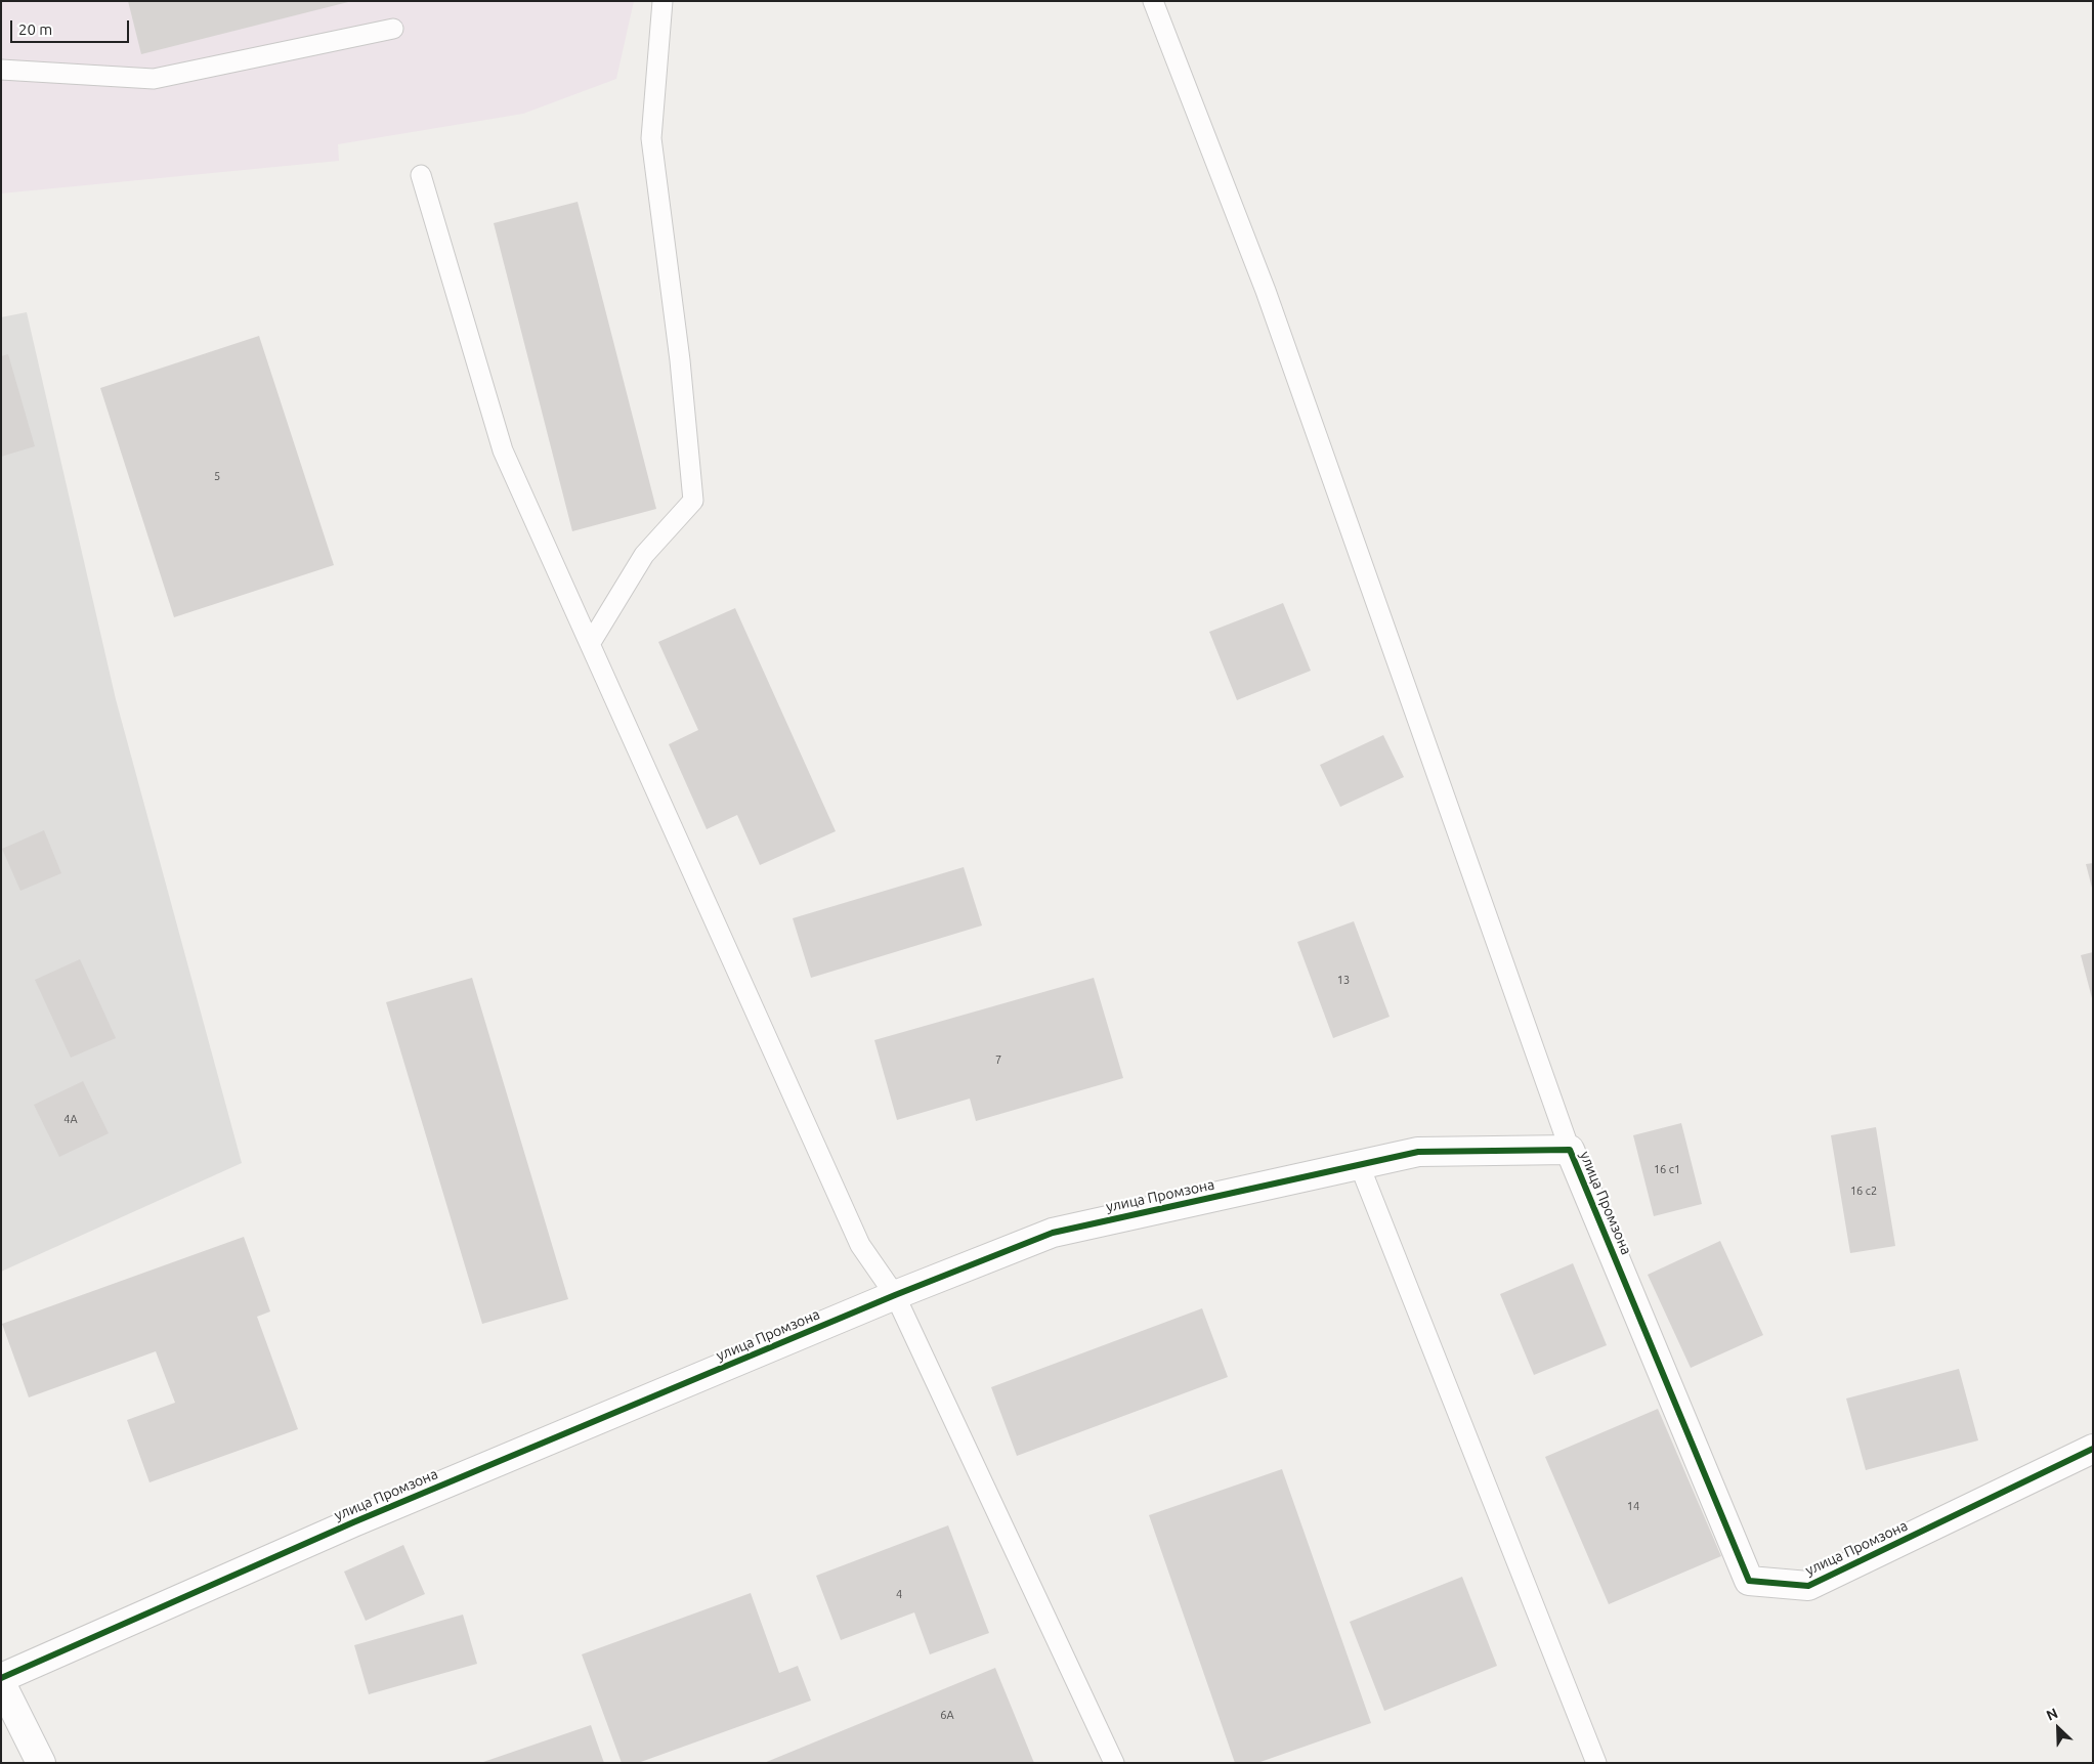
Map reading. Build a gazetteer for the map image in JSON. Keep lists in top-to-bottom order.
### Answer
{
  "streets": {
    "street": ["улица Промзона"]
  },
  "house_numbers": [
    "5",
    "13",
    "7",
    "4А",
    "16 с1",
    "16 с2",
    "14",
    "4",
    "6А"
  ],
  "scale_bar": "20 m",
  "north": "top left"
}
